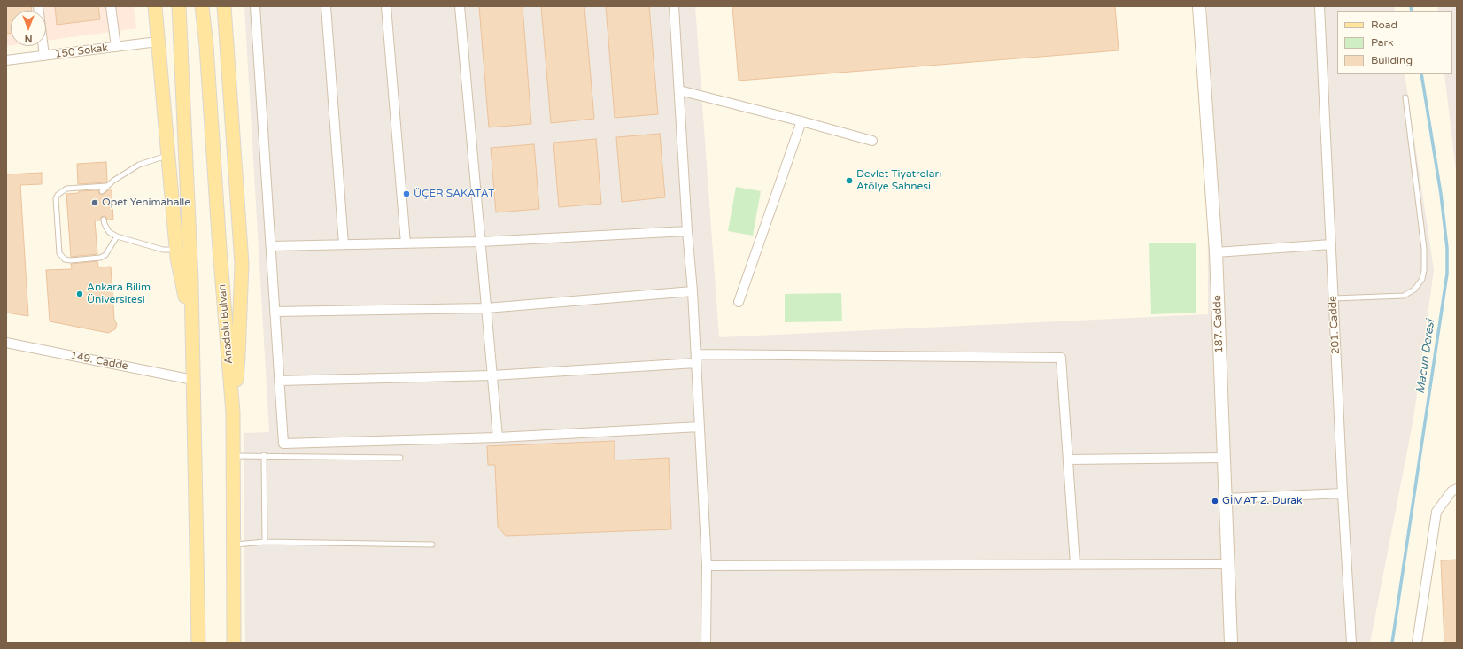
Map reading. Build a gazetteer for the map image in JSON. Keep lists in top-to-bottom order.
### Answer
{
  "streets": {
    "main road": ["Anadolu Bulvarı", "187. Cadde"],
    "street": ["150 Sokak", "201. Cadde", "149. Cadde"]
  },
  "water": ["Macun Deresi"],
  "places": [
    "Devlet Tiyatroları Atölye Sahnesi",
    "ÜÇER SAKATAT",
    "Opet Yenimahalle",
    "Ankara Bilim Üniversitesi",
    "GİMAT 2. Durak"
  ],
  "legend": ["Road", "Park", "Building"],
  "north": "bottom"
}
